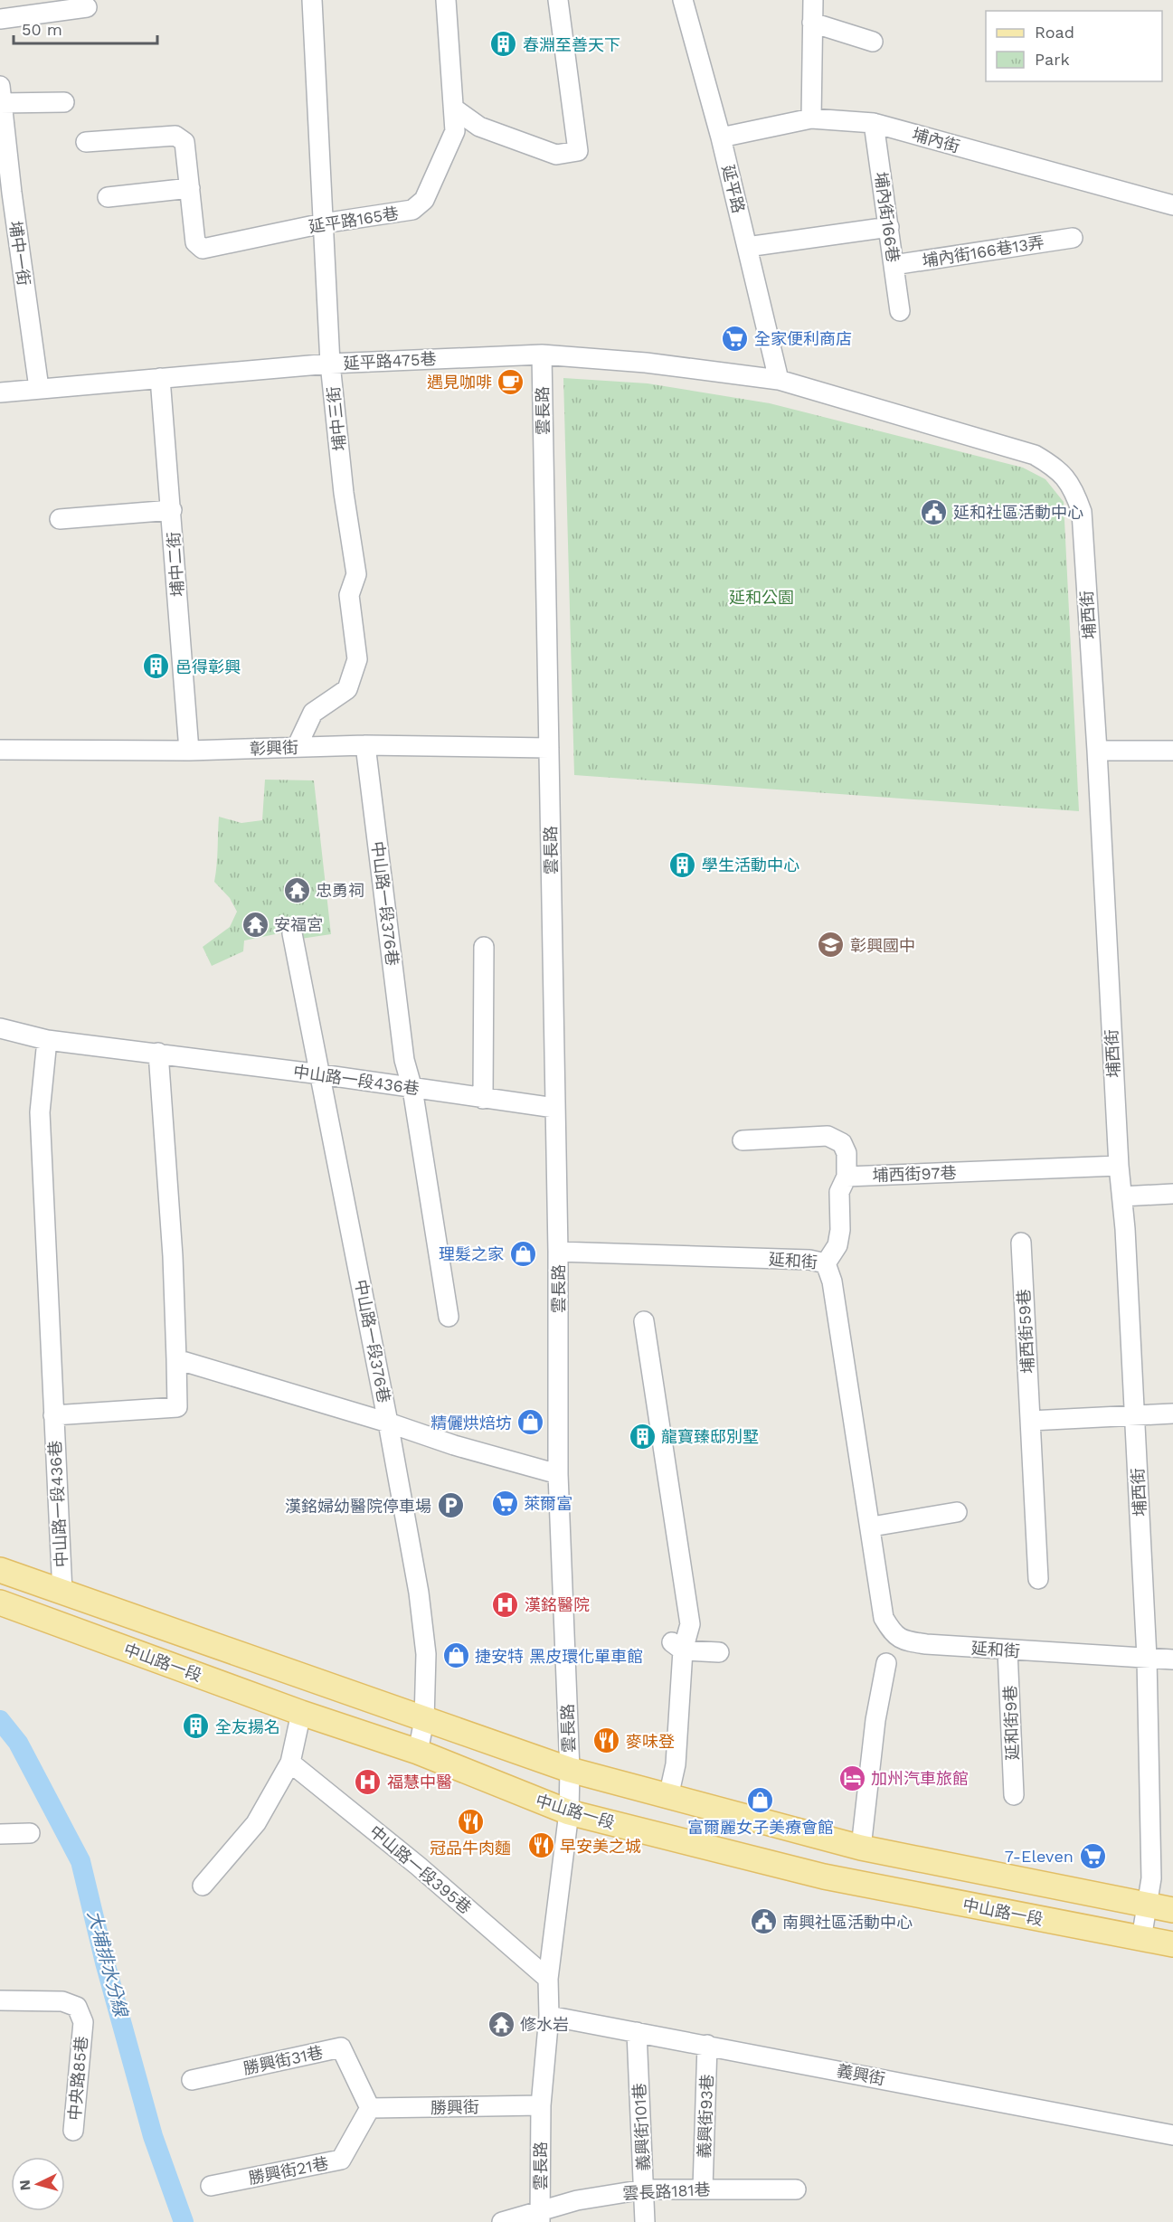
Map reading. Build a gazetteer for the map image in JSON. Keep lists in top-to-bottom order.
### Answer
{
  "streets": {
    "main road": ["中山路一段"],
    "street": [
      "埔內街",
      "延平路",
      "埔內街166巷",
      "延平路165巷",
      "埔內街166巷13弄",
      "埔中一街",
      "延平路475巷",
      "雲長路",
      "埔中三街",
      "埔中二街",
      "埔西街",
      "彰興街",
      "中山路一段376巷",
      "中山路一段436巷",
      "埔西街97巷",
      "延和街",
      "埔西街59巷",
      "延和街9巷",
      "中山路一段395巷",
      "勝興街31巷",
      "義興街",
      "中央路85巷",
      "勝興街",
      "義興街93巷",
      "義興街101巷",
      "勝興街21巷",
      "雲長路181巷"
    ]
  },
  "crossings": [
    ["埔內街", "延平路"],
    ["埔內街", "埔內街166巷"],
    ["延平路", "延平路475巷"],
    ["延平路", "埔西街"],
    ["埔內街166巷", "埔內街166巷13弄"],
    ["延平路165巷", "埔中三街"],
    ["埔中一街", "延平路475巷"],
    ["延平路475巷", "雲長路"],
    ["延平路475巷", "埔中三街"],
    ["延平路475巷", "埔中二街"],
    ["延平路475巷", "埔西街"],
    ["雲長路", "彰興街"],
    ["雲長路", "中山路一段436巷"],
    ["雲長路", "延和街"],
    ["雲長路", "中山路一段"],
    ["雲長路", "中山路一段395巷"],
    ["雲長路", "義興街"],
    ["雲長路", "勝興街"],
    ["雲長路", "雲長路181巷"],
    ["埔中三街", "彰興街"],
    ["埔中二街", "彰興街"],
    ["埔西街", "埔西街97巷"],
    ["埔西街", "延和街"],
    ["埔西街", "中山路一段"],
    ["彰興街", "中山路一段376巷"],
    ["中山路一段376巷", "中山路一段436巷"],
    ["中山路一段376巷", "中山路一段"],
    ["中山路一段436巷", "中山路一段"],
    ["延和街", "延和街9巷"],
    ["勝興街31巷", "勝興街"],
    ["勝興街31巷", "勝興街21巷"],
    ["義興街", "義興街93巷"],
    ["義興街", "義興街101巷"],
    ["勝興街", "勝興街21巷"],
    ["義興街93巷", "雲長路181巷"],
    ["義興街101巷", "雲長路181巷"]
  ],
  "water": ["大埔排水分線"],
  "parks": ["延和公園"],
  "places": {
    "building": [
      "春淵至善天下",
      "邑得彰興",
      "學生活動中心",
      "龍寶臻邸別墅",
      "全友揚名"
    ],
    "supermarket": ["全家便利商店", "萊爾富", "7-Eleven"],
    "cafe": ["遇見咖啡"],
    "public building": ["延和社區活動中心", "南興社區活動中心"],
    "temple": ["忠勇祠", "安福宮", "修水岩"],
    "school or university": ["彰興國中"],
    "shop": [
      "理髮之家",
      "精儷烘焙坊",
      "捷安特 黑皮環化單車館",
      "富爾麗女子美療會館"
    ],
    "parking": ["漢銘婦幼醫院停車場"],
    "hospital": ["漢銘醫院", "福慧中醫"],
    "restaurant": ["麥味登", "冠品牛肉麵", "早安美之城"],
    "hotel": ["加州汽車旅館"]
  },
  "legend": ["Road", "Park"],
  "scale_bar": "50 m",
  "north": "left"
}
